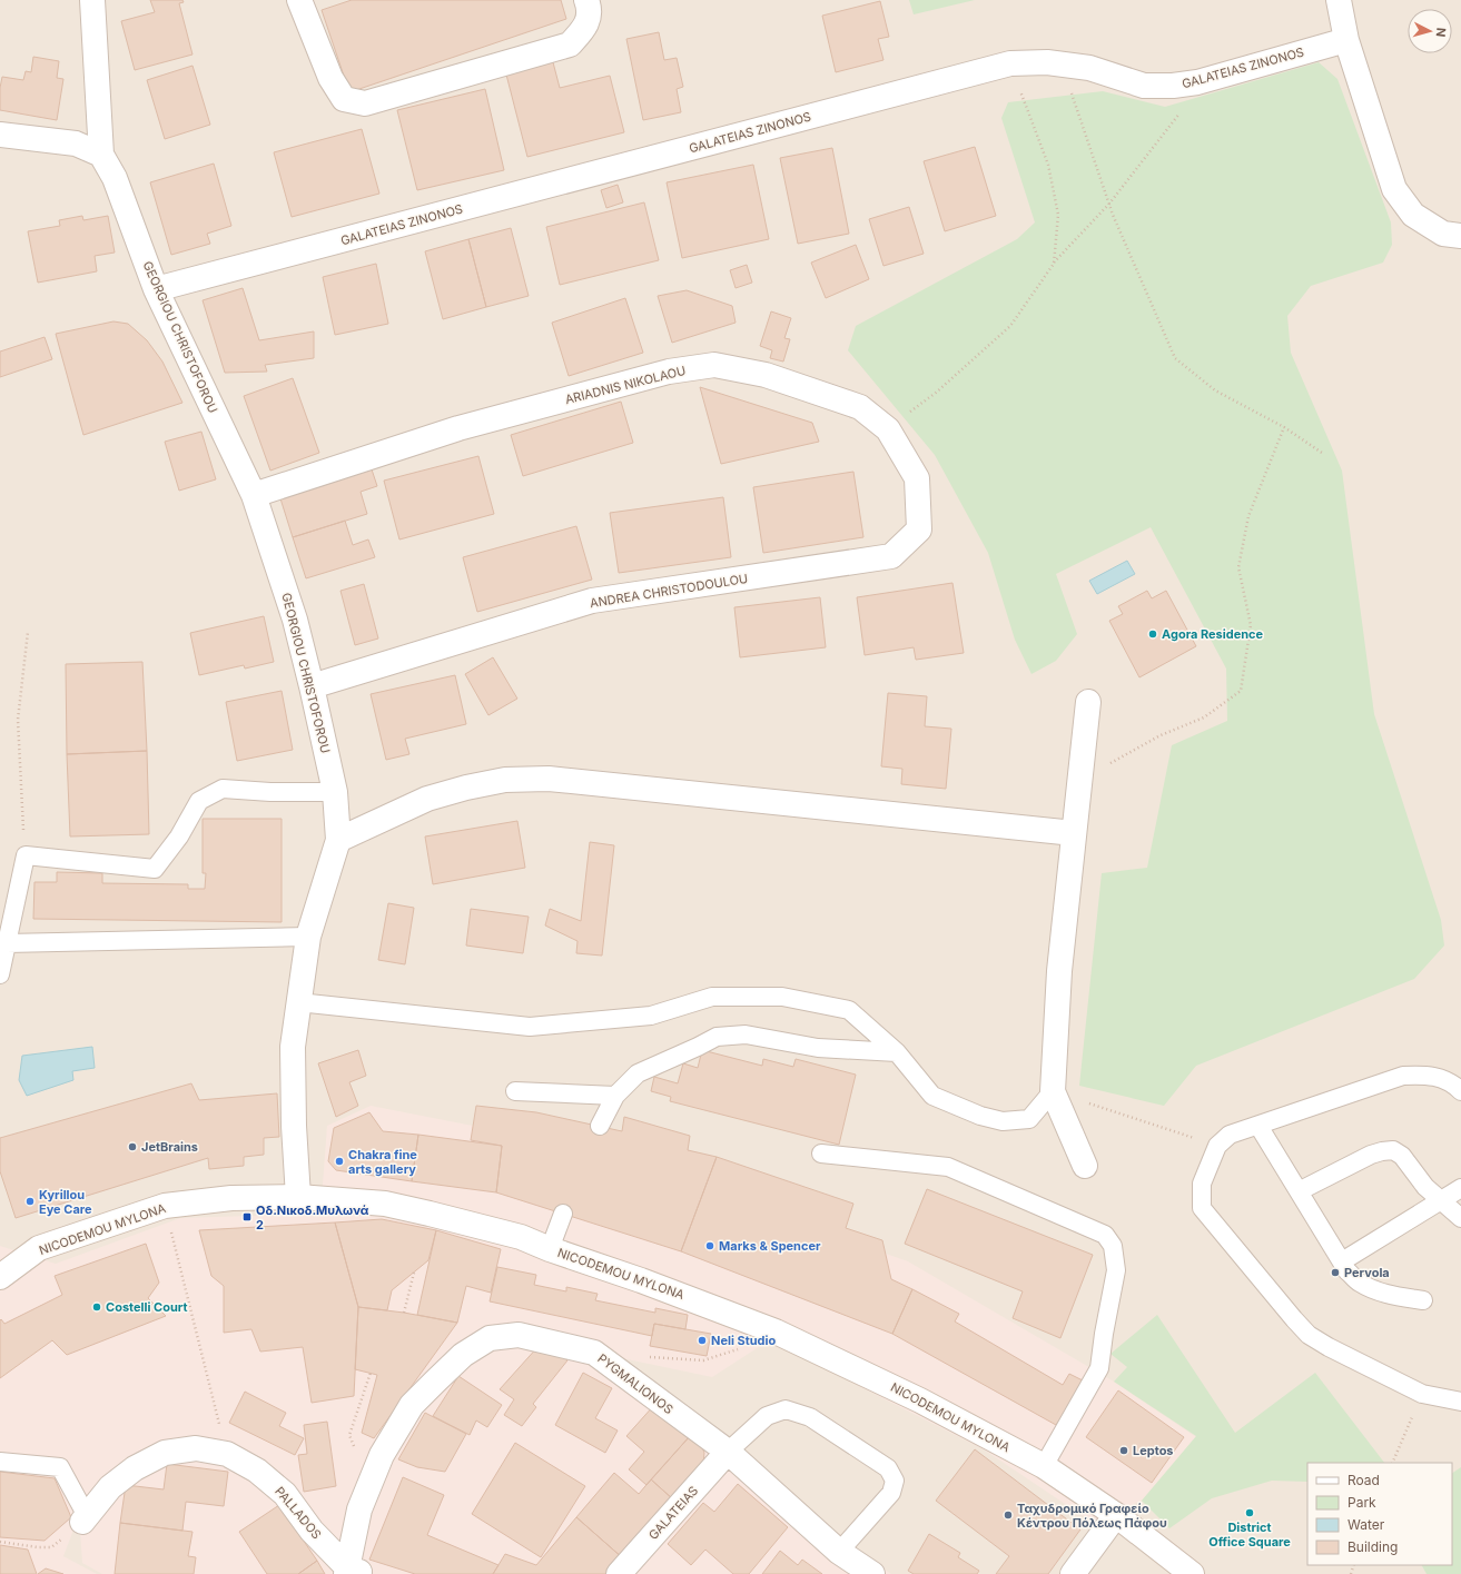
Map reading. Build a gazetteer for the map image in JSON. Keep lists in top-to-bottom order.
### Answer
{
  "streets": {
    "street": [
      "GALATEIAS ZINONOS",
      "GEORGIOU CHRISTOFOROU",
      "ARIADNIS NIKOLAOU",
      "ANDREA CHRISTODOULOU",
      "NICODEMOU MYLONA",
      "PYGMALIONOS",
      "PALLADOS",
      "GALATEIAS"
    ]
  },
  "crossings": [
    ["GALATEIAS ZINONOS", "GEORGIOU CHRISTOFOROU"],
    ["GEORGIOU CHRISTOFOROU", "ARIADNIS NIKOLAOU"],
    ["GEORGIOU CHRISTOFOROU", "ANDREA CHRISTODOULOU"],
    ["GEORGIOU CHRISTOFOROU", "NICODEMOU MYLONA"],
    ["ARIADNIS NIKOLAOU", "ANDREA CHRISTODOULOU"],
    ["PYGMALIONOS", "PALLADOS"],
    ["PYGMALIONOS", "GALATEIAS"]
  ],
  "places": {
    "other": [
      "Agora Residence",
      "JetBrains",
      "Chakra fine arts gallery",
      "Kyrillou Eye Care",
      "Marks & Spencer",
      "Pervola",
      "Costelli Court",
      "Neli Studio",
      "Leptos",
      "District Office Square",
      "Ταχυδρομικό Γραφείο Κέντρου Πόλεως Πάφου"
    ],
    "transit": ["Οδ.Νικοδ.Μυλωνά 2"]
  },
  "legend": [
    "Road",
    "Park",
    "Water",
    "Building"
  ],
  "north": "right"
}
